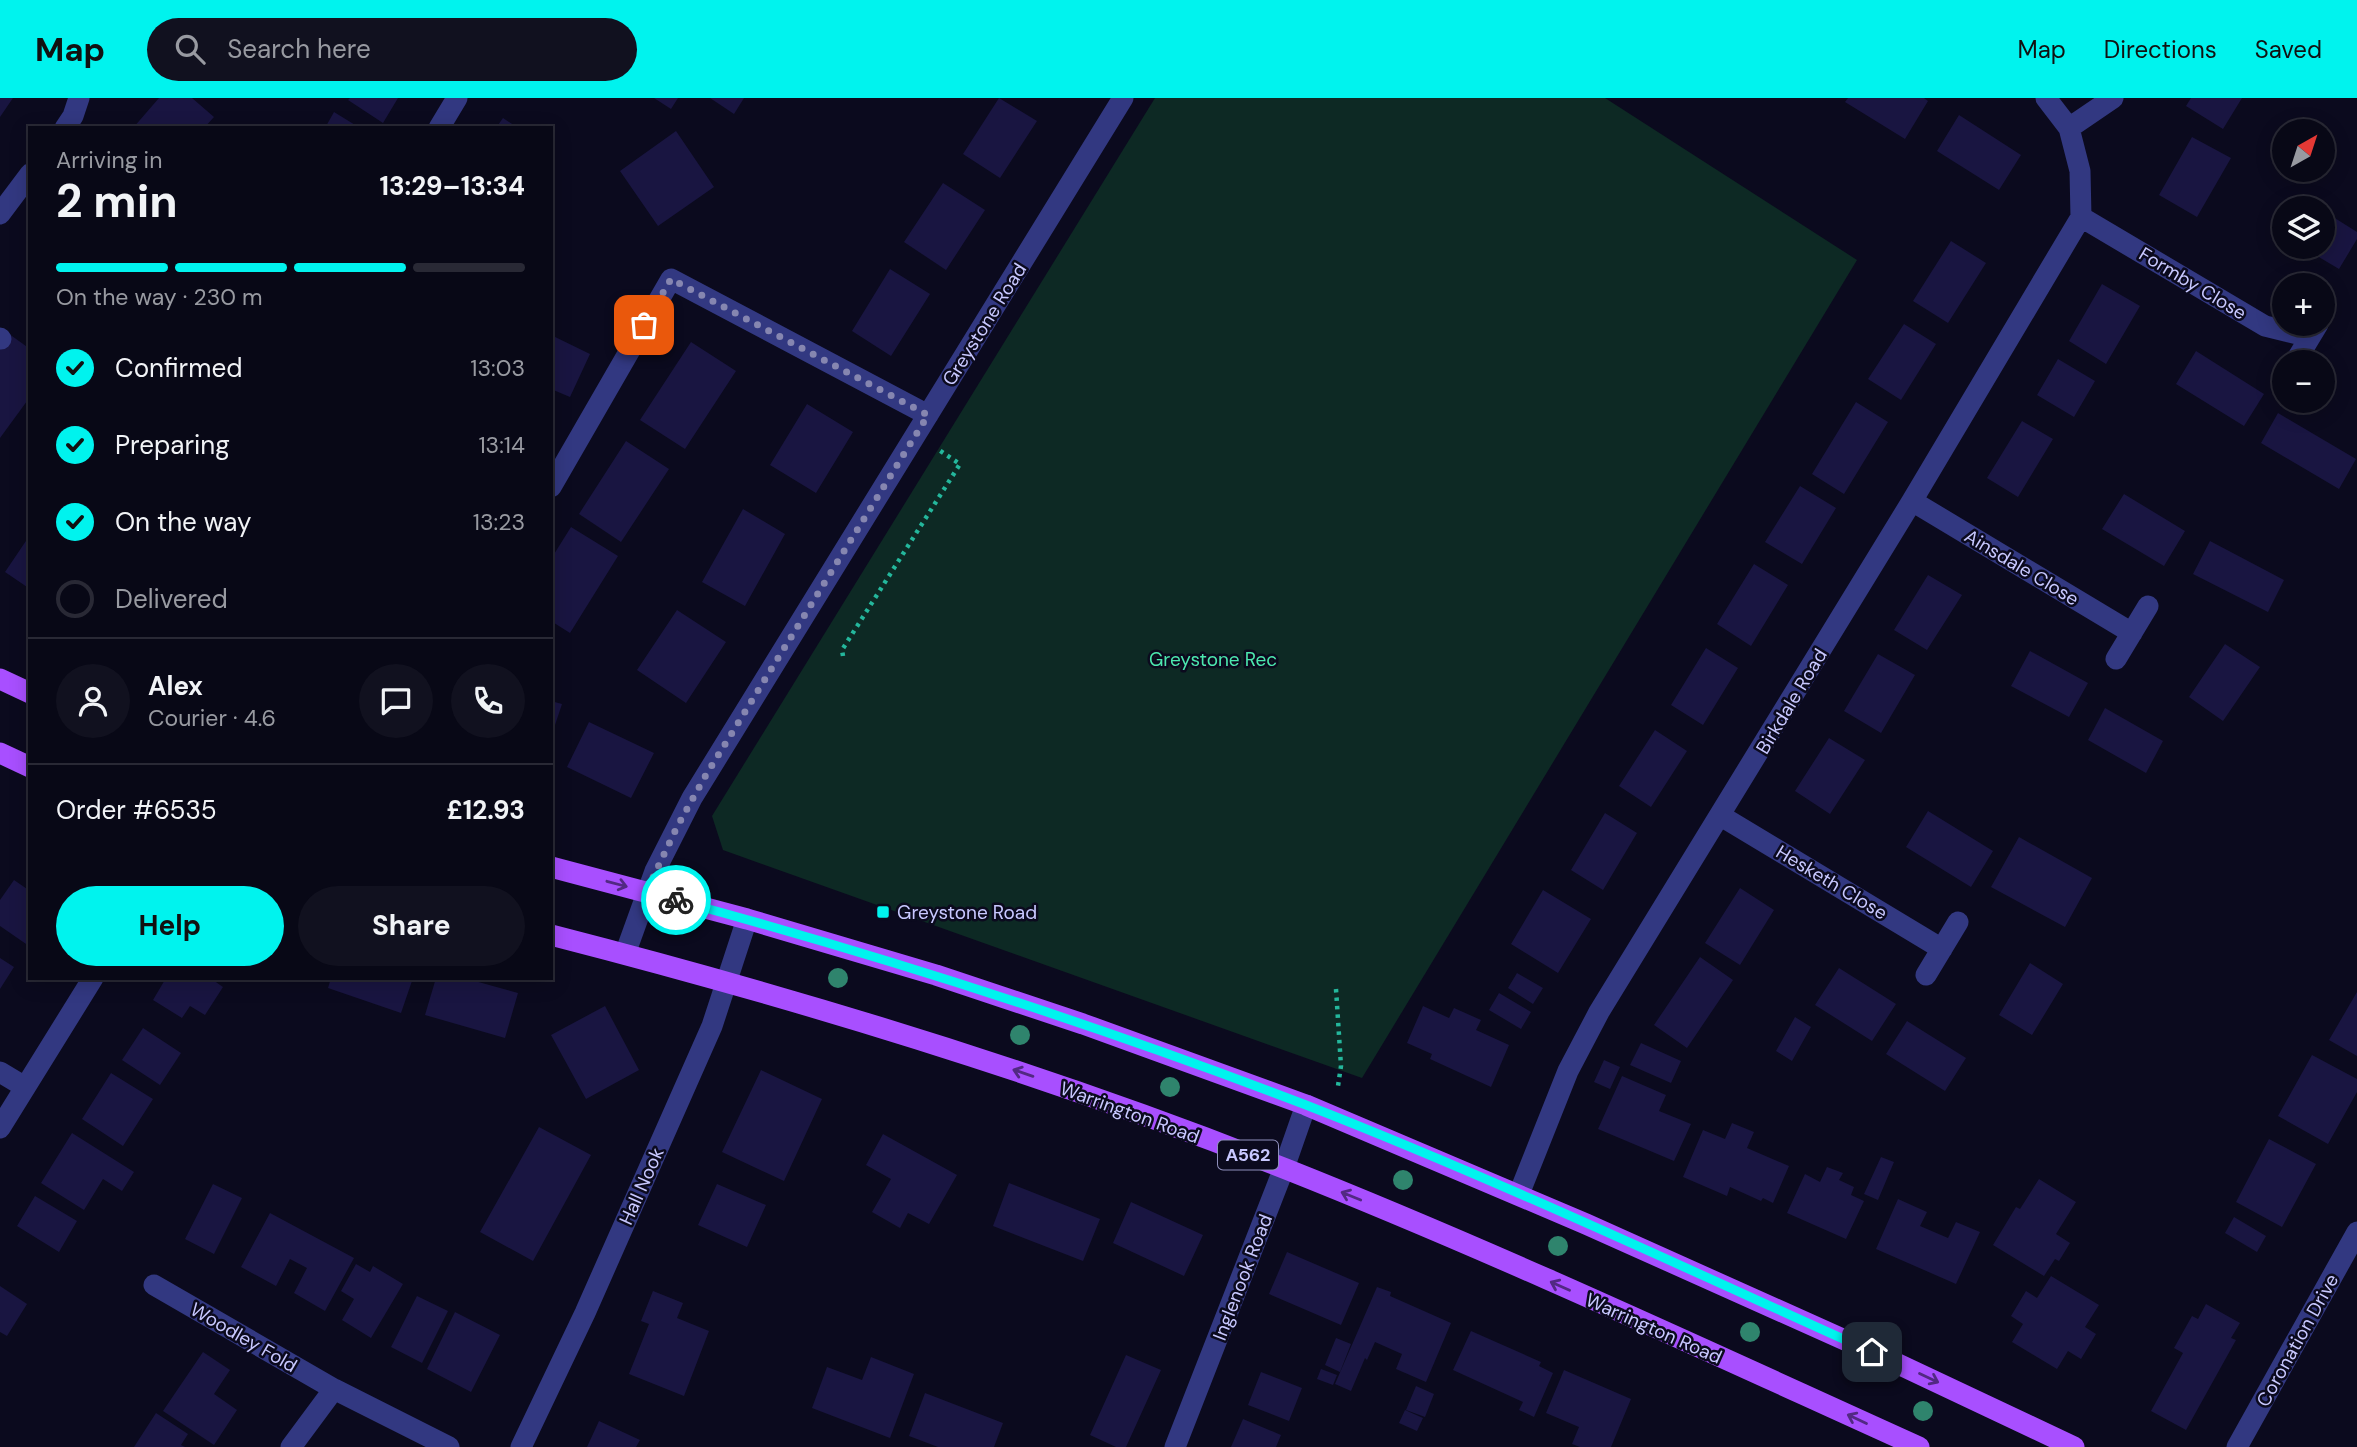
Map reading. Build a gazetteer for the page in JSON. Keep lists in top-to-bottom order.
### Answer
{
  "streets": {
    "main road": ["Warrington Road", "A562"],
    "street": [
      "Formby Close",
      "Greystone Road",
      "Ainsdale Close",
      "Birkdale Road",
      "Hesketh Close",
      "Hall Nook",
      "Inglenook Road",
      "Woodley Fold",
      "Coronation Drive"
    ]
  },
  "crossings": [
    ["Formby Close", "Birkdale Road"],
    ["Greystone Road", "Warrington Road"],
    ["Ainsdale Close", "Birkdale Road"],
    ["Birkdale Road", "Hesketh Close"],
    ["Warrington Road", "Hall Nook"],
    ["Warrington Road", "Inglenook Road"]
  ],
  "parks": ["Greystone Rec"],
  "places": {
    "transit": ["Greystone Road"]
  },
  "north": "top right",
  "page": {
    "header": "Map",
    "search": "Search here",
    "nav": ["Map", "Directions", "Saved"],
    "map_buttons": ["+", "−"],
    "heading": ["2 min", "Arriving in", "13:29–13:34"],
    "panel": [
      "Alex",
      "Courier · 4.6",
      "Order #6535",
      "£12.93"
    ],
    "bar": "On the way · 230 m",
    "list": [
      ["Confirmed", "13:03"],
      ["Preparing", "13:14"],
      ["On the way", "13:23"],
      "Delivered"
    ],
    "buttons": ["Help", "Share"]
  }
}
